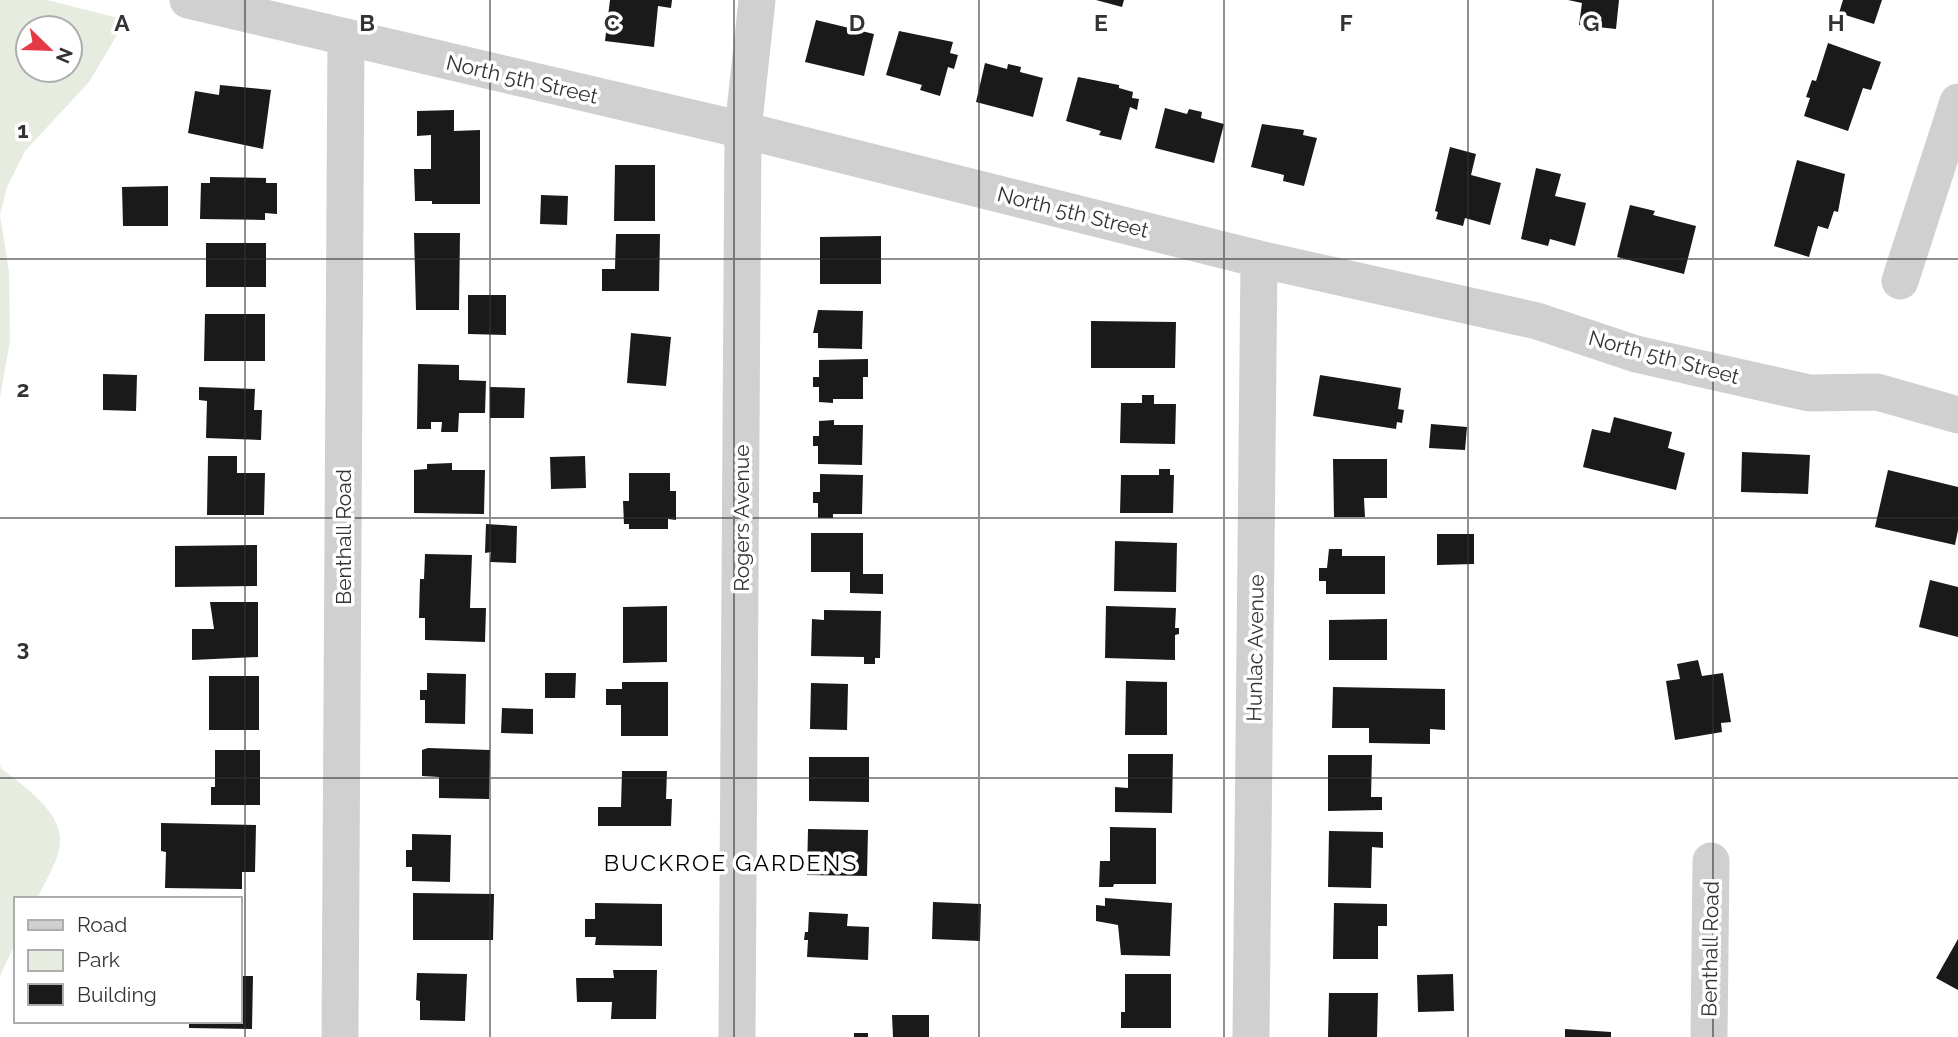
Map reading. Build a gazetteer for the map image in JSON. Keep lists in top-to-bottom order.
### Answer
{
  "streets": {
    "street": [
      "North 5th Street",
      "Rogers Avenue",
      "Benthall Road",
      "Hunlac Avenue"
    ]
  },
  "crossings": [
    ["North 5th Street", "Rogers Avenue"],
    ["North 5th Street", "Benthall Road"],
    ["North 5th Street", "Hunlac Avenue"]
  ],
  "districts": ["BUCKROE GARDENS"],
  "legend": ["Road", "Park", "Building"],
  "north": "bottom right",
  "grid": {
    "columns": [
      "A",
      "B",
      "C",
      "D",
      "E",
      "F",
      "G",
      "H"
    ],
    "rows": ["1", "2", "3"]
  }
}
